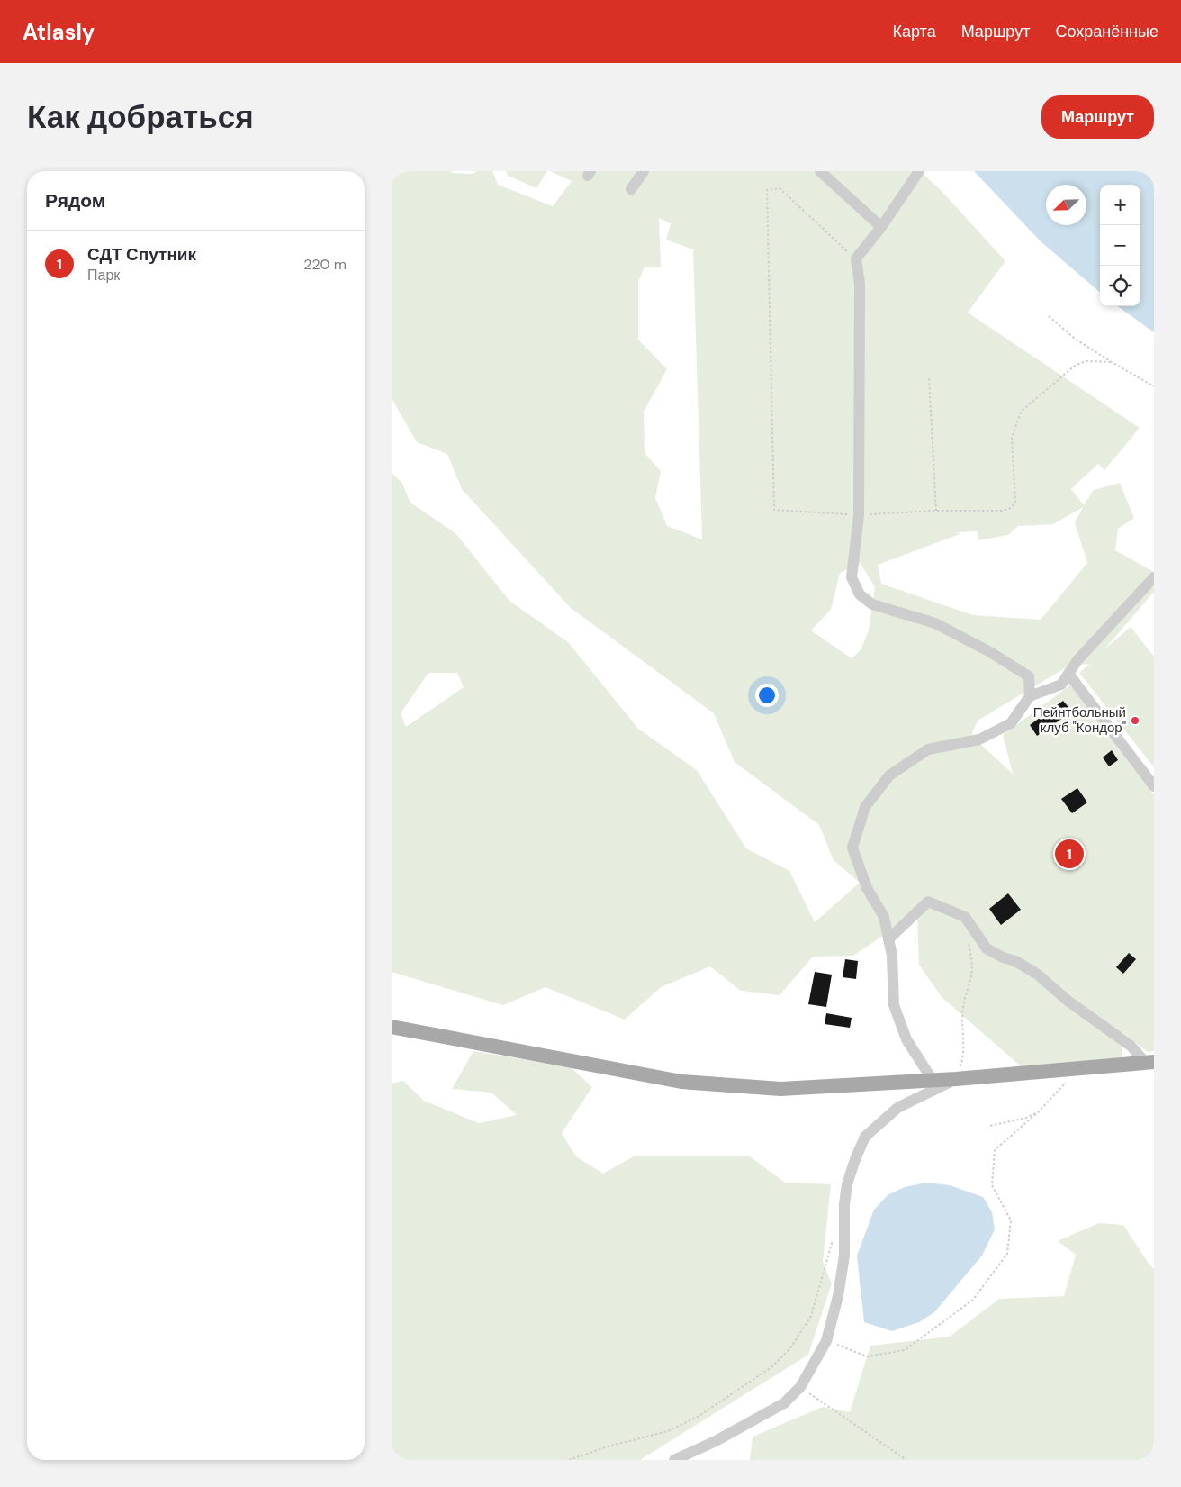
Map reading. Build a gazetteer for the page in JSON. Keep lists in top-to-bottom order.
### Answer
{
  "places": ["Пейнтбольный клуб \"Кондор\""],
  "north": "bottom left",
  "page": {
    "header": "Atlasly",
    "nav": ["Карта", "Маршрут", "Сохранённые"],
    "buttons": "Маршрут",
    "title": "Как добраться",
    "heading": "Рядом",
    "map_buttons": ["+", "−"],
    "list": [
      {
        "mark": "1",
        "name": "СДТ Спутник",
        "note": "Парк",
        "value": "220 m"
      }
    ],
    "pins": "1"
  }
}
